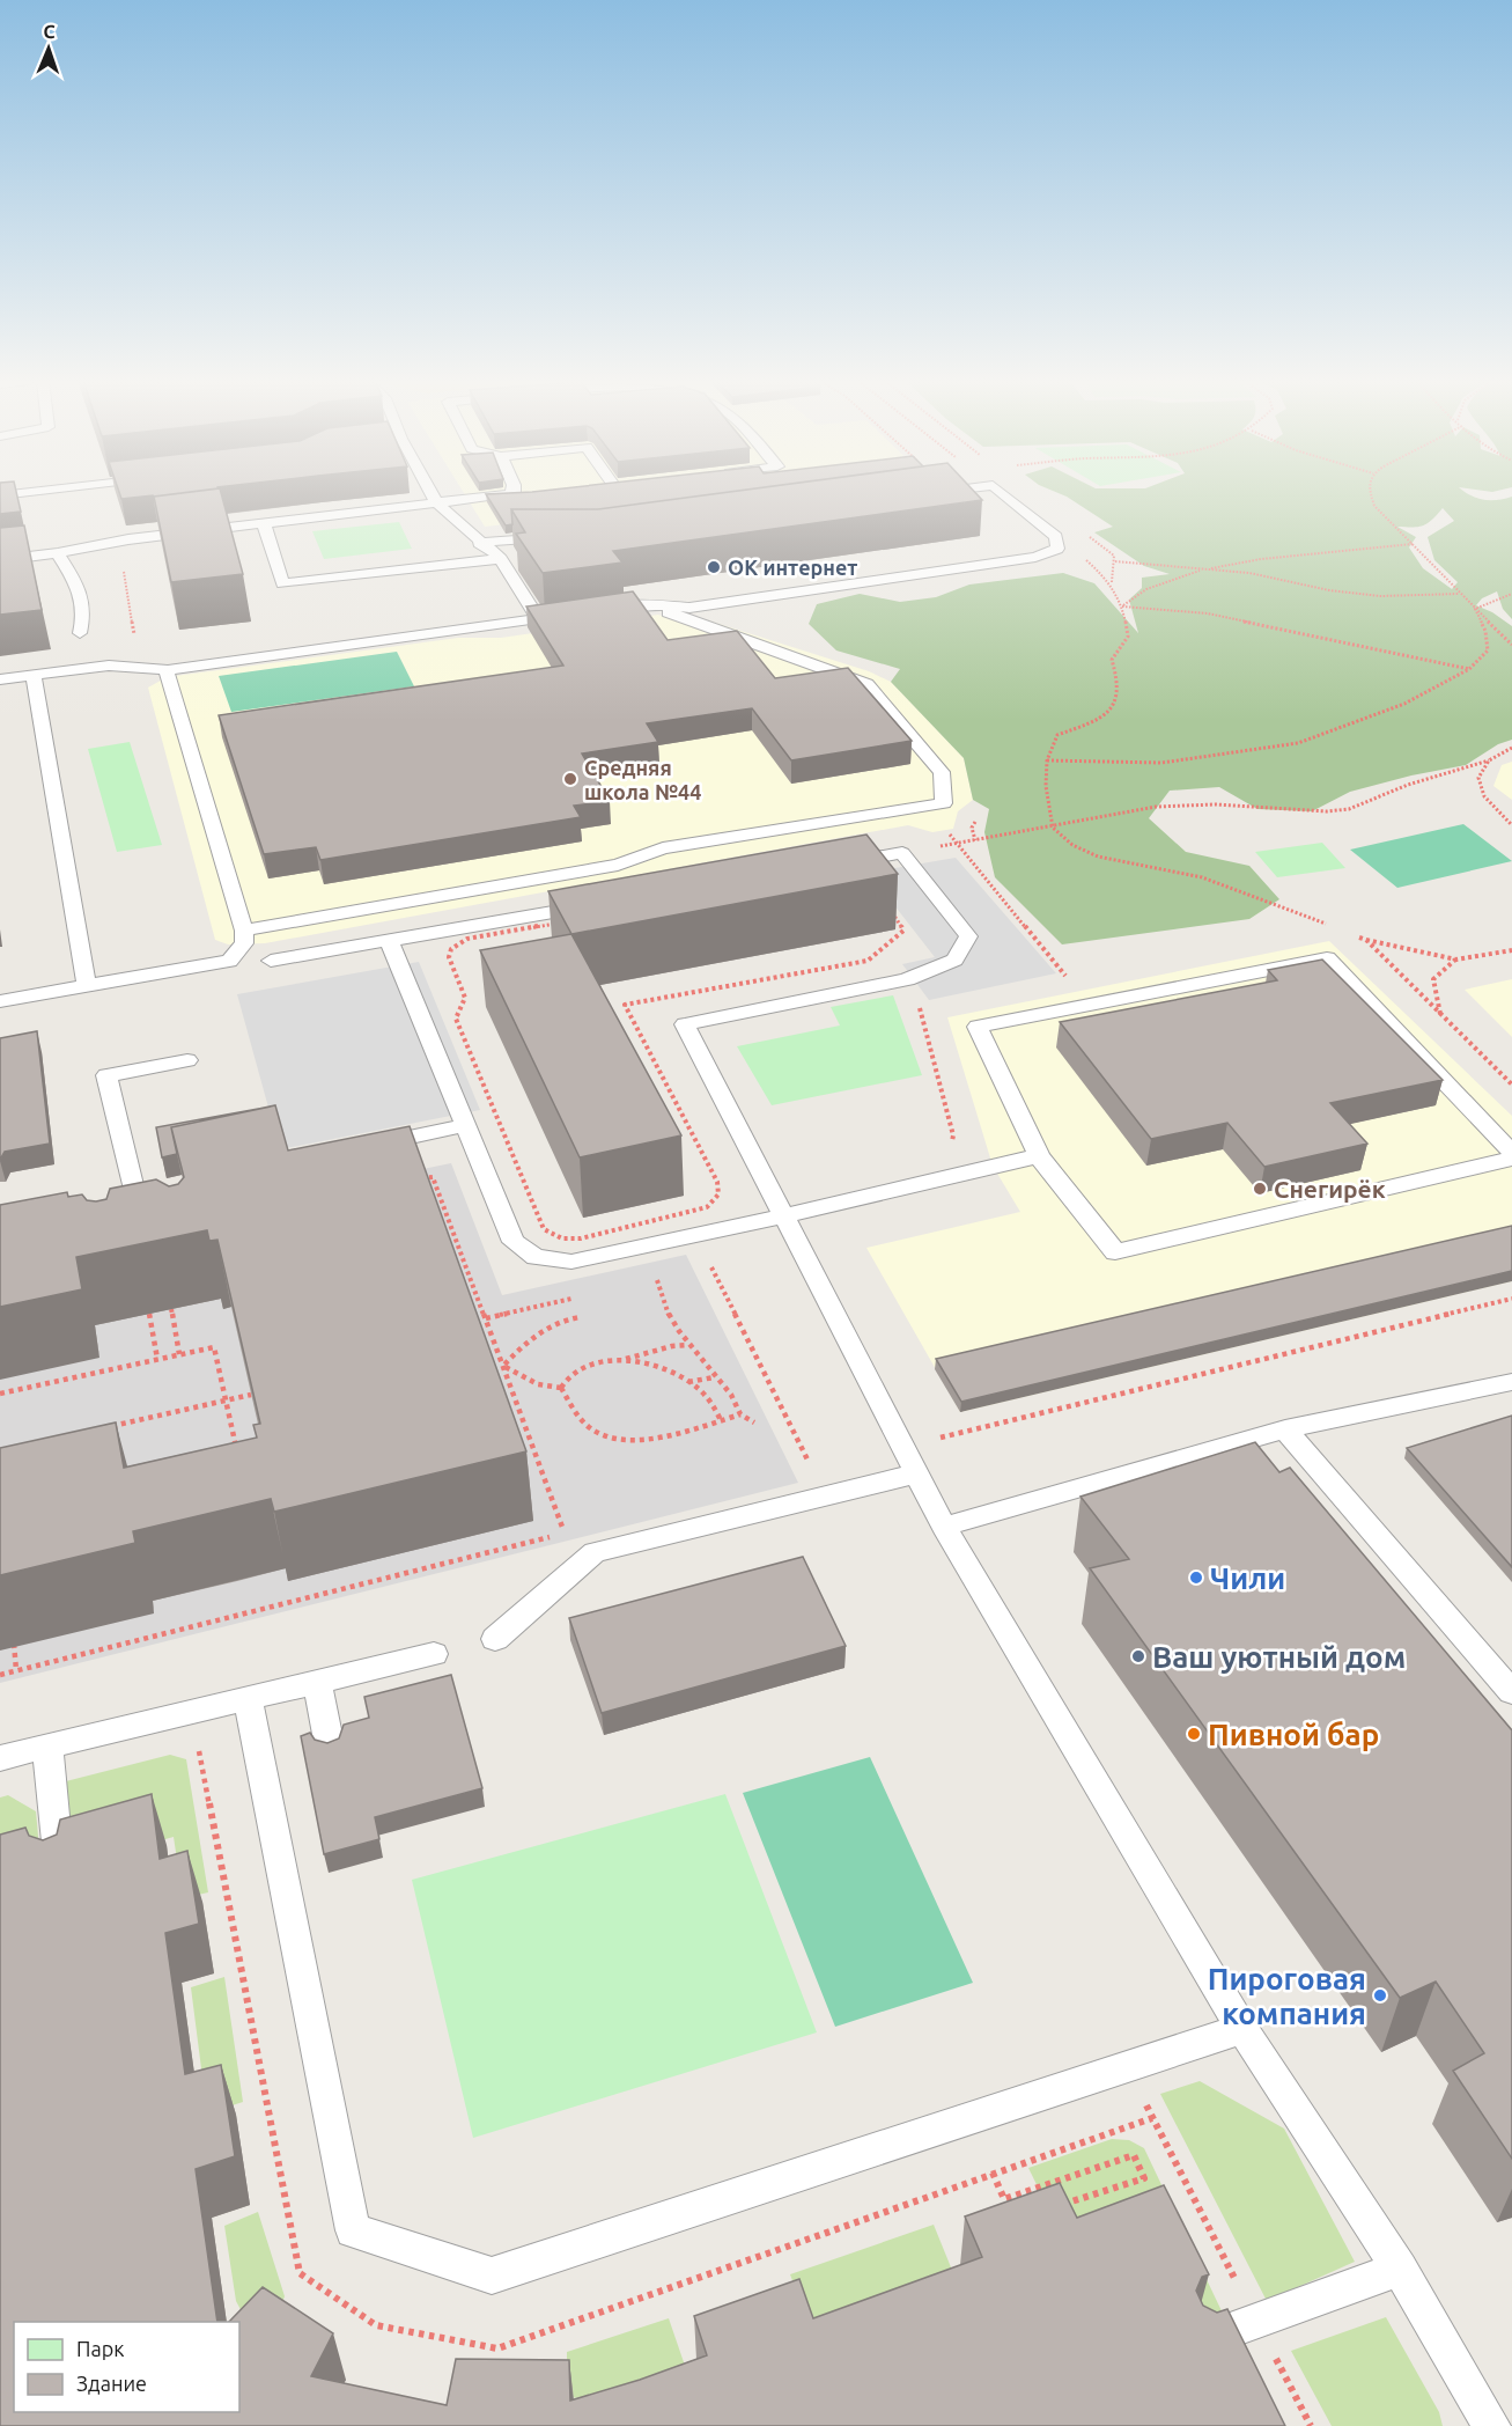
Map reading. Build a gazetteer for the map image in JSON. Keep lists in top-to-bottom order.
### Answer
{
  "places": [
    "OK интернет",
    "Средняя школа №44",
    "Снегирёк",
    "Чили",
    "Ваш уютный дом",
    "Пивной бар",
    "Пироговая компания"
  ],
  "legend": ["Парк", "Здание"],
  "north": "top"
}
